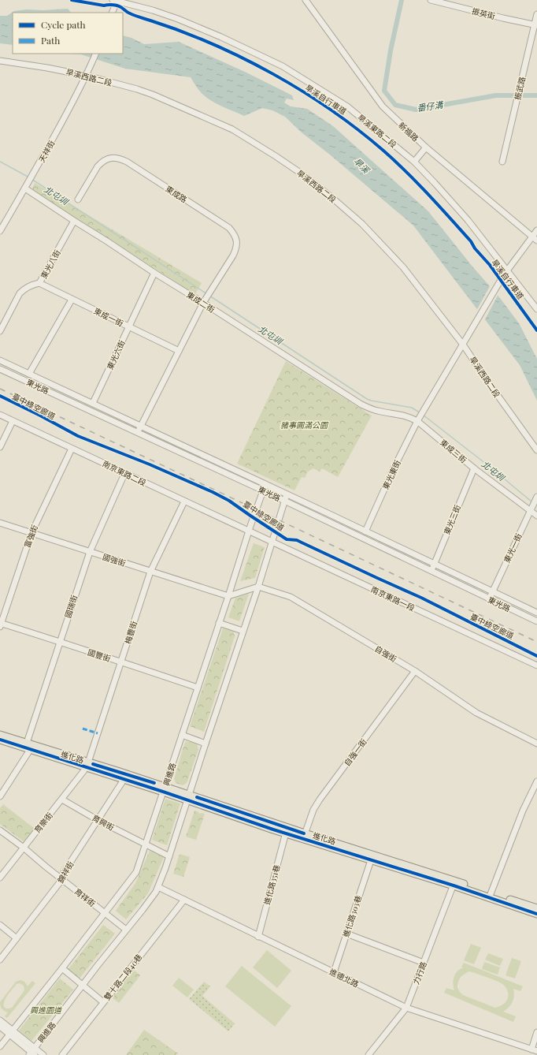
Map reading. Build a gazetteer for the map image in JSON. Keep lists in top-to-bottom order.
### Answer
{
  "streets": {
    "main road": ["進化路"],
    "street": [
      "振英街",
      "旱溪西路二段",
      "振武路",
      "旱溪東路二段",
      "新福路",
      "天祥街",
      "東成路",
      "東光八街",
      "東成二街",
      "東成一街",
      "東光六街",
      "東光路",
      "東成三街",
      "南京東路二段",
      "東光東街",
      "東光三街",
      "富強街",
      "東光一街",
      "國強街",
      "南京東路一段",
      "國瑞街",
      "梅豐街",
      "自強街",
      "國豐街",
      "自強一街",
      "興進路",
      "育樂街",
      "育興街",
      "錦祥街",
      "進化路351巷",
      "育祥街",
      "進化路303巷",
      "力行路",
      "雙十路二段40巷",
      "進德北路"
    ],
    "cycle path": ["旱溪自行車道", "臺中綠空廊道"]
  },
  "crossings": [
    ["振英街", "振武路"],
    ["旱溪西路二段", "天祥街"],
    ["旱溪西路二段", "東光東街"],
    ["旱溪東路二段", "東光東街"],
    ["新福路", "東光東街"],
    ["天祥街", "東成二街"],
    ["東成路", "東成二街"],
    ["東光八街", "東成二街"],
    ["東光八街", "東成一街"],
    ["東成二街", "東光六街"],
    ["東成二街", "東成三街"],
    ["東成一街", "東光六街"],
    ["東光六街", "東光路"],
    ["東光路", "東光東街"],
    ["東光路", "東光三街"],
    ["東光路", "東光一街"],
    ["東光路", "興進路"],
    ["東成三街", "東光東街"],
    ["東成三街", "東光三街"],
    ["東成三街", "東光一街"],
    ["南京東路二段", "富強街"],
    ["南京東路二段", "南京東路一段"],
    ["南京東路二段", "國瑞街"],
    ["南京東路二段", "梅豐街"],
    ["南京東路二段", "興進路"],
    ["富強街", "國強街"],
    ["富強街", "國豐街"],
    ["國強街", "國瑞街"],
    ["國強街", "梅豐街"],
    ["國強街", "興進路"],
    ["南京東路一段", "興進路"],
    ["國瑞街", "國豐街"],
    ["國瑞街", "進化路"],
    ["梅豐街", "國豐街"],
    ["梅豐街", "進化路"],
    ["梅豐街", "育樂街"],
    ["自強街", "自強一街"],
    ["自強街", "興進路"],
    ["國豐街", "興進路"],
    ["自強一街", "進化路"],
    ["進化路", "興進路"],
    ["進化路", "育樂街"],
    ["進化路", "錦祥街"],
    ["進化路", "進化路351巷"],
    ["進化路", "進化路303巷"],
    ["進化路", "力行路"],
    ["興進路", "育興街"],
    ["興進路", "育祥街"],
    ["興進路", "進德北路"],
    ["育樂街", "育興街"],
    ["育樂街", "育祥街"],
    ["育興街", "錦祥街"],
    ["錦祥街", "育祥街"],
    ["進化路351巷", "進德北路"],
    ["進化路303巷", "進德北路"],
    ["力行路", "進德北路"],
    ["雙十路二段40巷", "進德北路"]
  ],
  "water": ["番仔溝", "旱溪", "北屯圳"],
  "parks": ["豬事圓滿公園", "興進園道"],
  "legend": ["Cycle path", "Path"]
}
